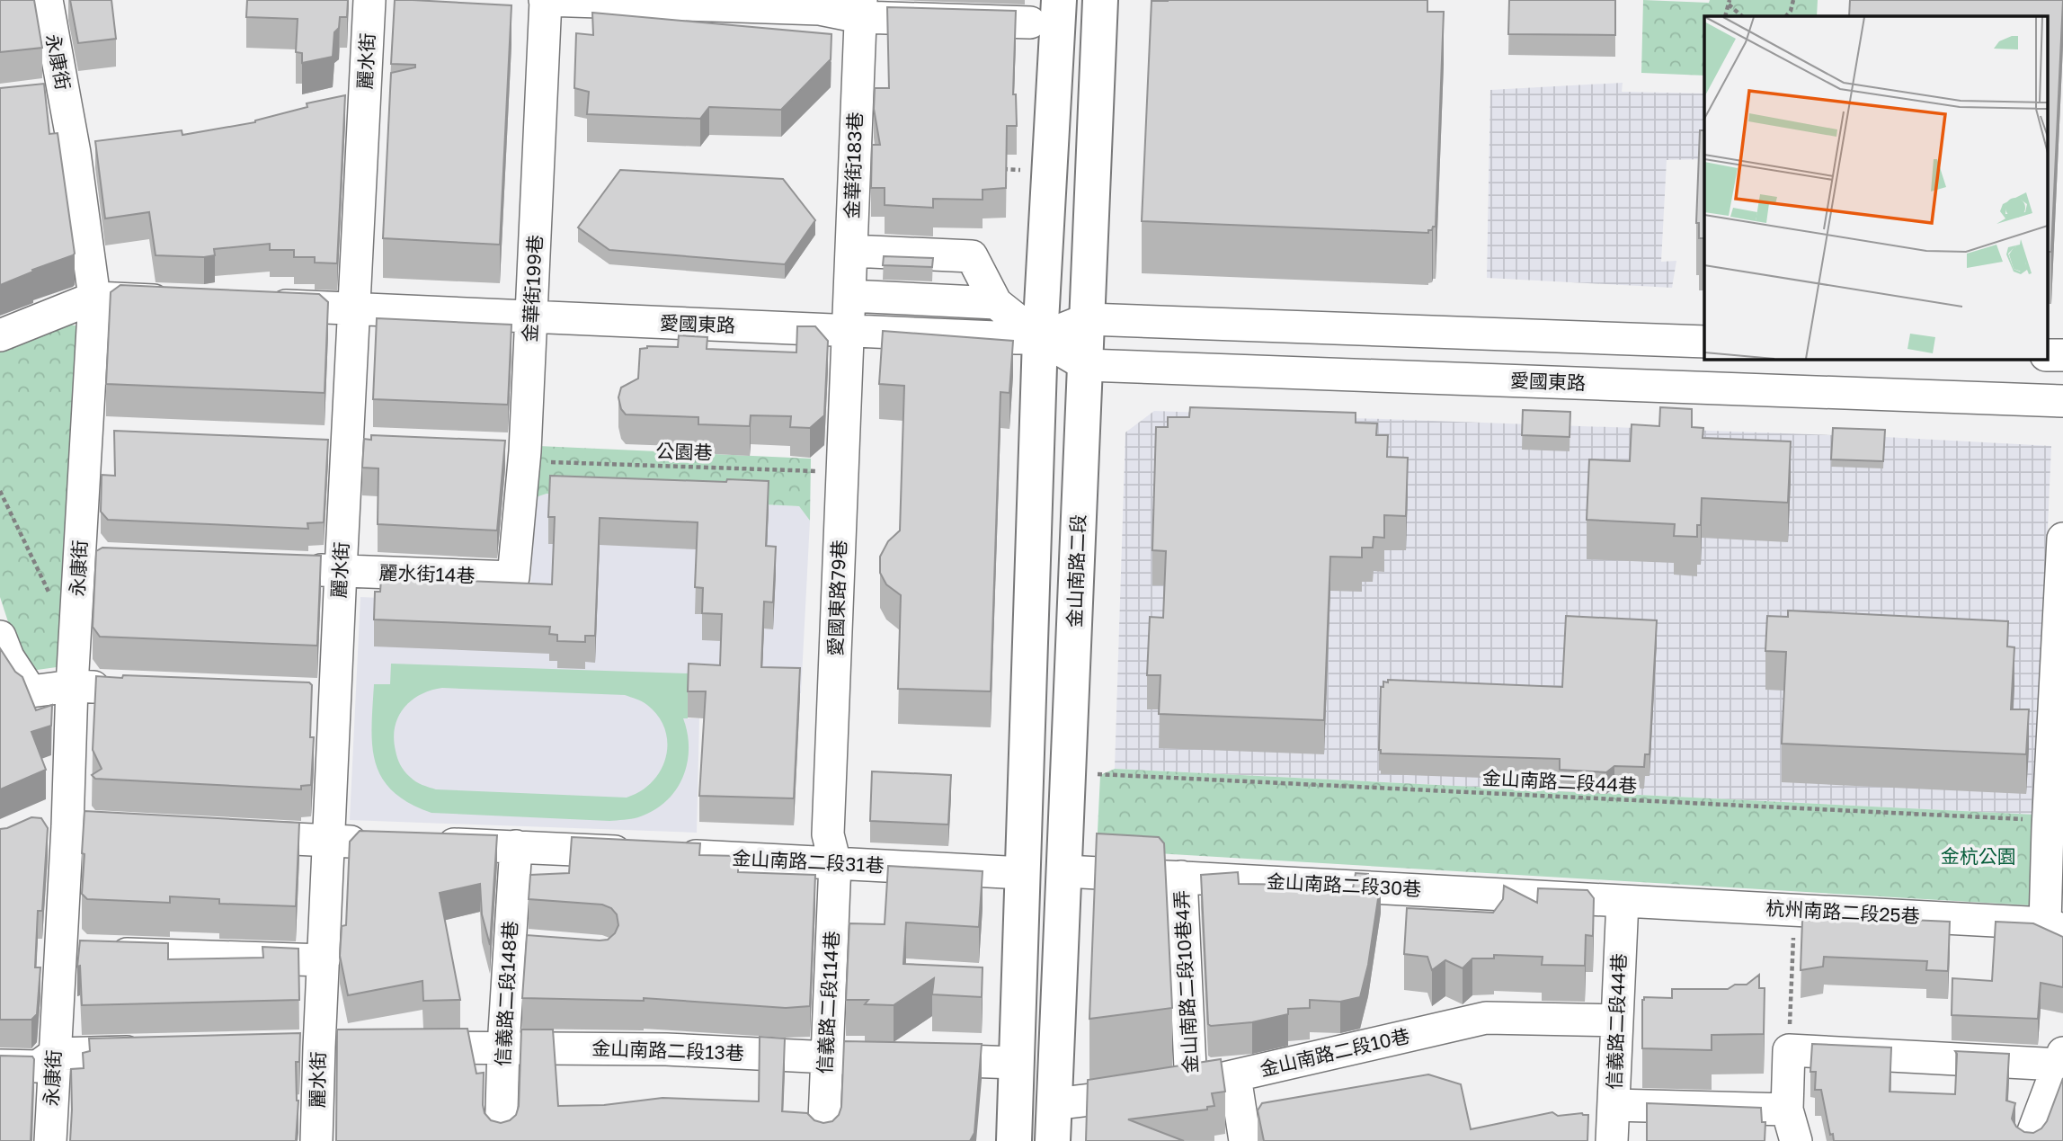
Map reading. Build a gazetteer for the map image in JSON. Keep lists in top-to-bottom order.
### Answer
{
  "streets": {
    "main road": ["金山南路二段"],
    "street": [
      "麗水街",
      "永康街",
      "金華街183巷",
      "金華街199巷",
      "愛國東路",
      "麗水街14巷",
      "愛國東路79巷",
      "金山南路二段31巷",
      "金山南路二段30巷",
      "杭州南路二段25巷",
      "金山南路二段10巷4弄",
      "信義路二段148巷",
      "信義路二段114巷",
      "信義路二段44巷",
      "金山南路二段13巷",
      "金山南路二段10巷"
    ],
    "path": ["公園巷", "金山南路二段44巷"]
  },
  "crossings": [
    ["麗水街", "愛國東路"],
    ["麗水街", "麗水街14巷"],
    ["金華街183巷", "愛國東路"],
    ["金華街183巷", "愛國東路79巷"],
    ["金華街199巷", "愛國東路"],
    ["金華街199巷", "公園巷"],
    ["金華街199巷", "麗水街14巷"],
    ["愛國東路", "金山南路二段"],
    ["愛國東路", "愛國東路79巷"],
    ["公園巷", "愛國東路79巷"],
    ["金山南路二段", "金山南路二段44巷"],
    ["金山南路二段", "金山南路二段30巷"],
    ["金山南路二段", "金山南路二段10巷"],
    ["愛國東路79巷", "金山南路二段31巷"],
    ["愛國東路79巷", "信義路二段114巷"],
    ["金山南路二段31巷", "信義路二段148巷"],
    ["金山南路二段31巷", "信義路二段114巷"],
    ["金山南路二段30巷", "杭州南路二段25巷"],
    ["金山南路二段30巷", "金山南路二段10巷4弄"],
    ["金山南路二段30巷", "信義路二段44巷"],
    ["杭州南路二段25巷", "信義路二段44巷"],
    ["金山南路二段10巷4弄", "金山南路二段10巷"],
    ["信義路二段148巷", "金山南路二段13巷"],
    ["信義路二段114巷", "金山南路二段13巷"],
    ["信義路二段44巷", "金山南路二段10巷"]
  ],
  "parks": ["金杭公園"]
}
